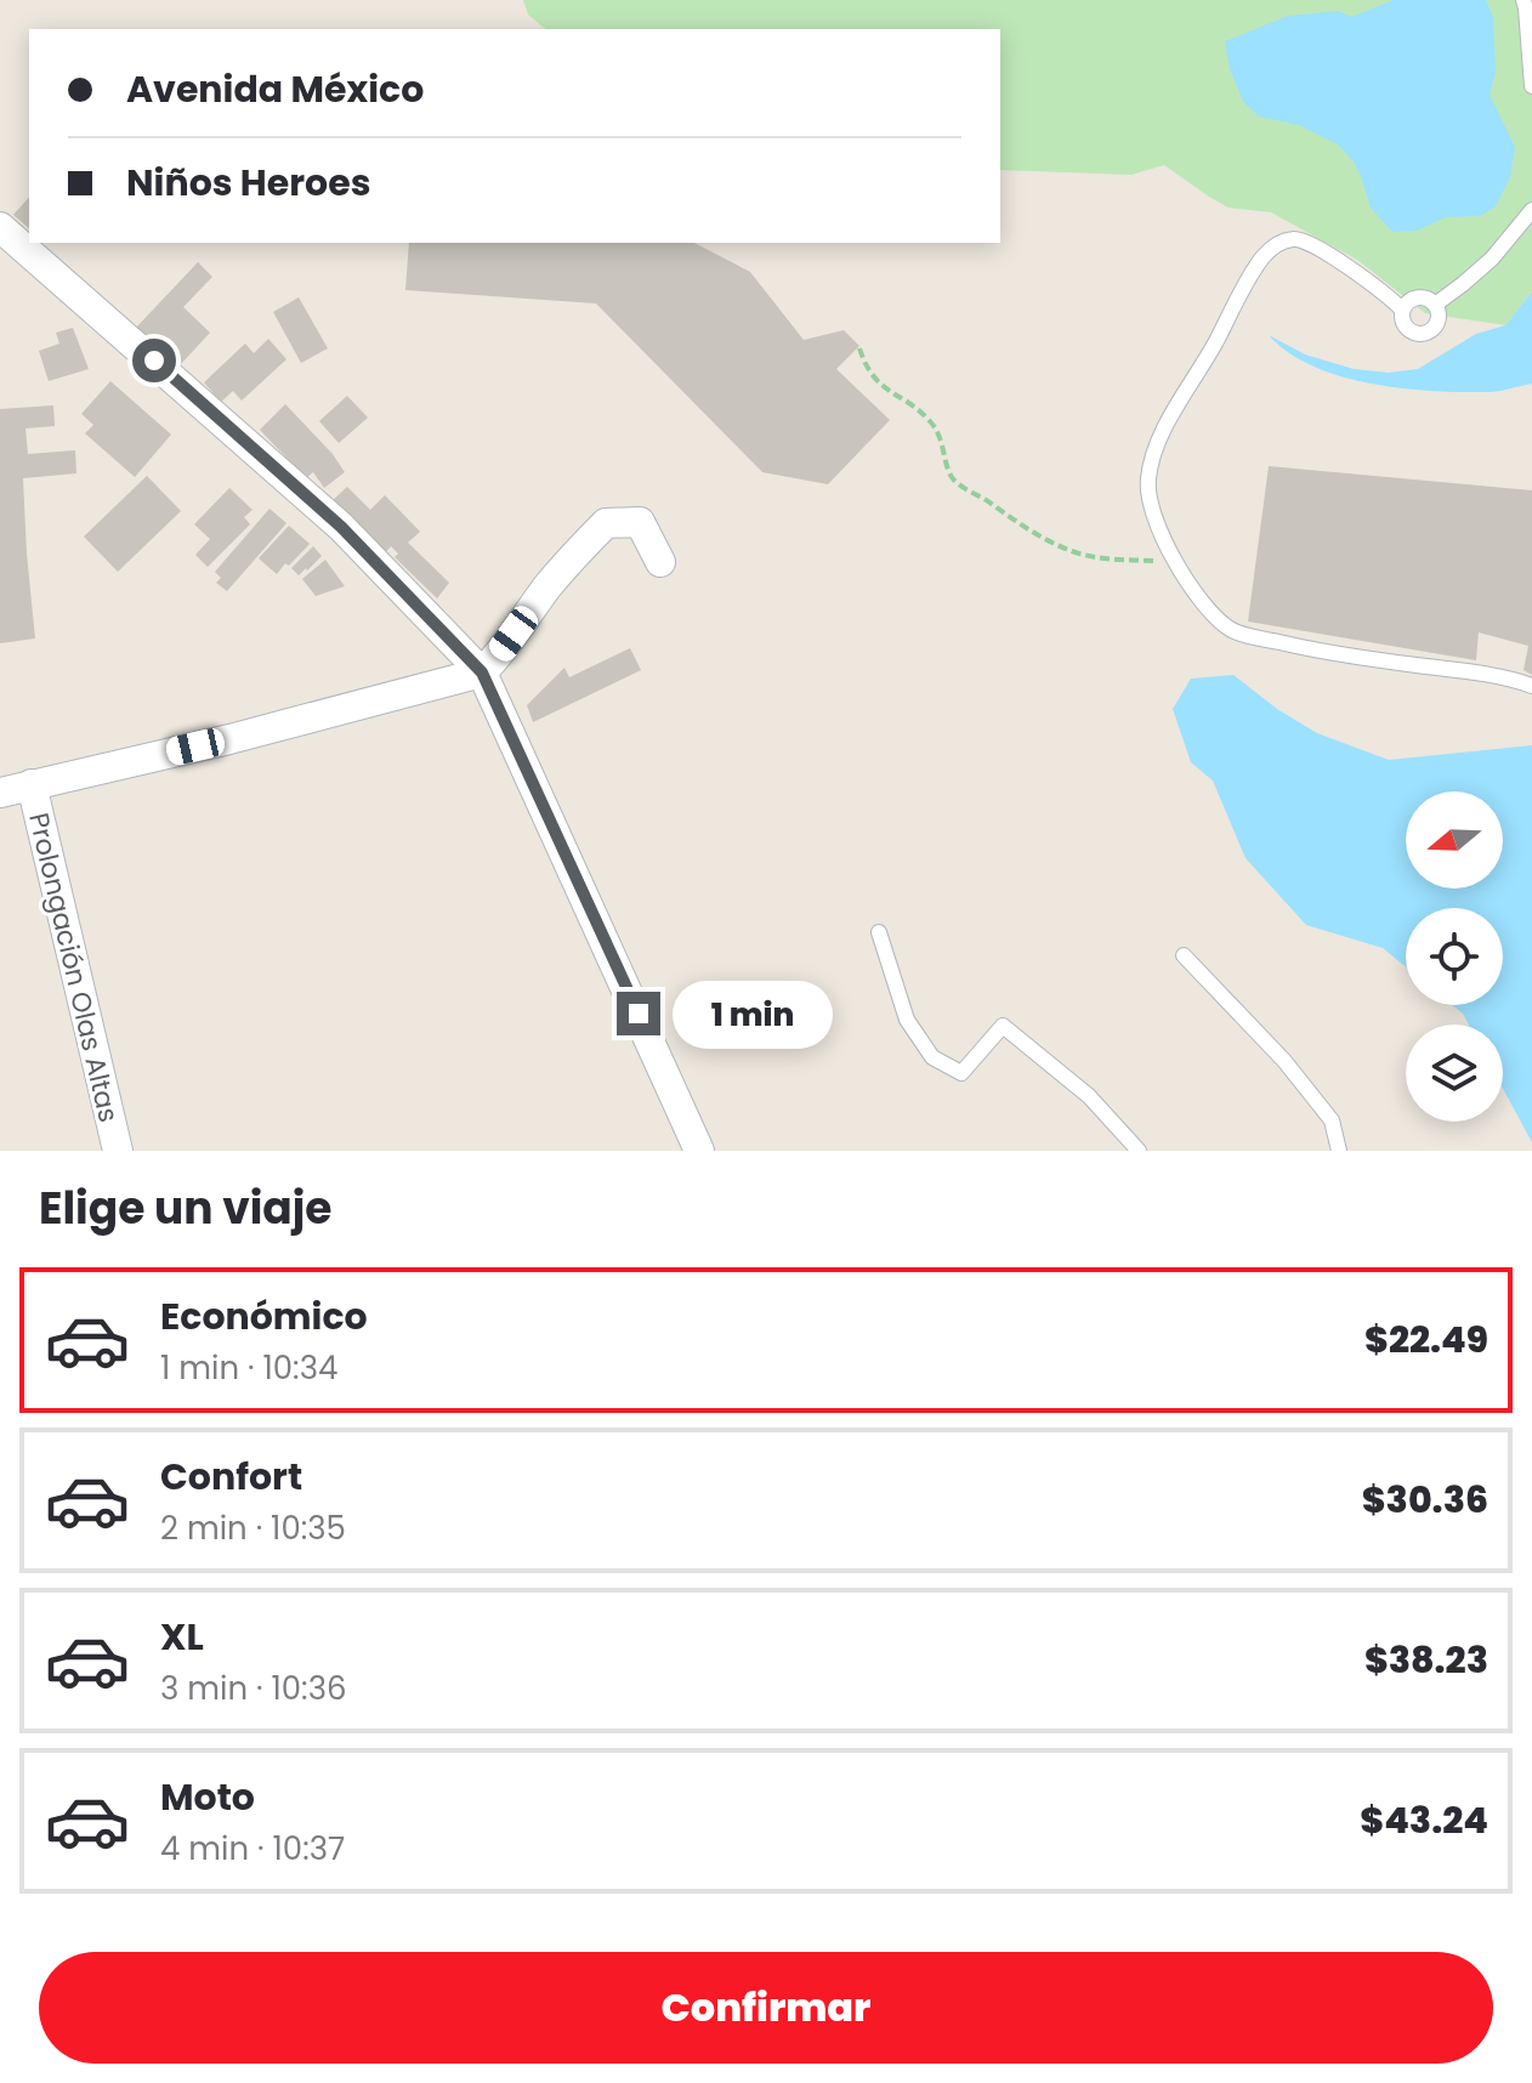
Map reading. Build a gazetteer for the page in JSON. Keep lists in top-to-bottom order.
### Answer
{
  "streets": {
    "street": ["Prolongación Olas Altas"]
  },
  "north": "left",
  "page": {
    "banner": ["Avenida México", "Niños Heroes"],
    "bubble": "1 min",
    "heading": "Elige un viaje",
    "list": [
      {
        "name": "Económico",
        "note": "1 min · 10:34",
        "value": "$22.49"
      },
      {
        "name": "Confort",
        "note": "2 min · 10:35",
        "value": "$30.36"
      },
      {
        "name": "XL",
        "note": "3 min · 10:36",
        "value": "$38.23"
      },
      {
        "name": "Moto",
        "note": "4 min · 10:37",
        "value": "$43.24"
      }
    ],
    "buttons": "Confirmar"
  }
}
